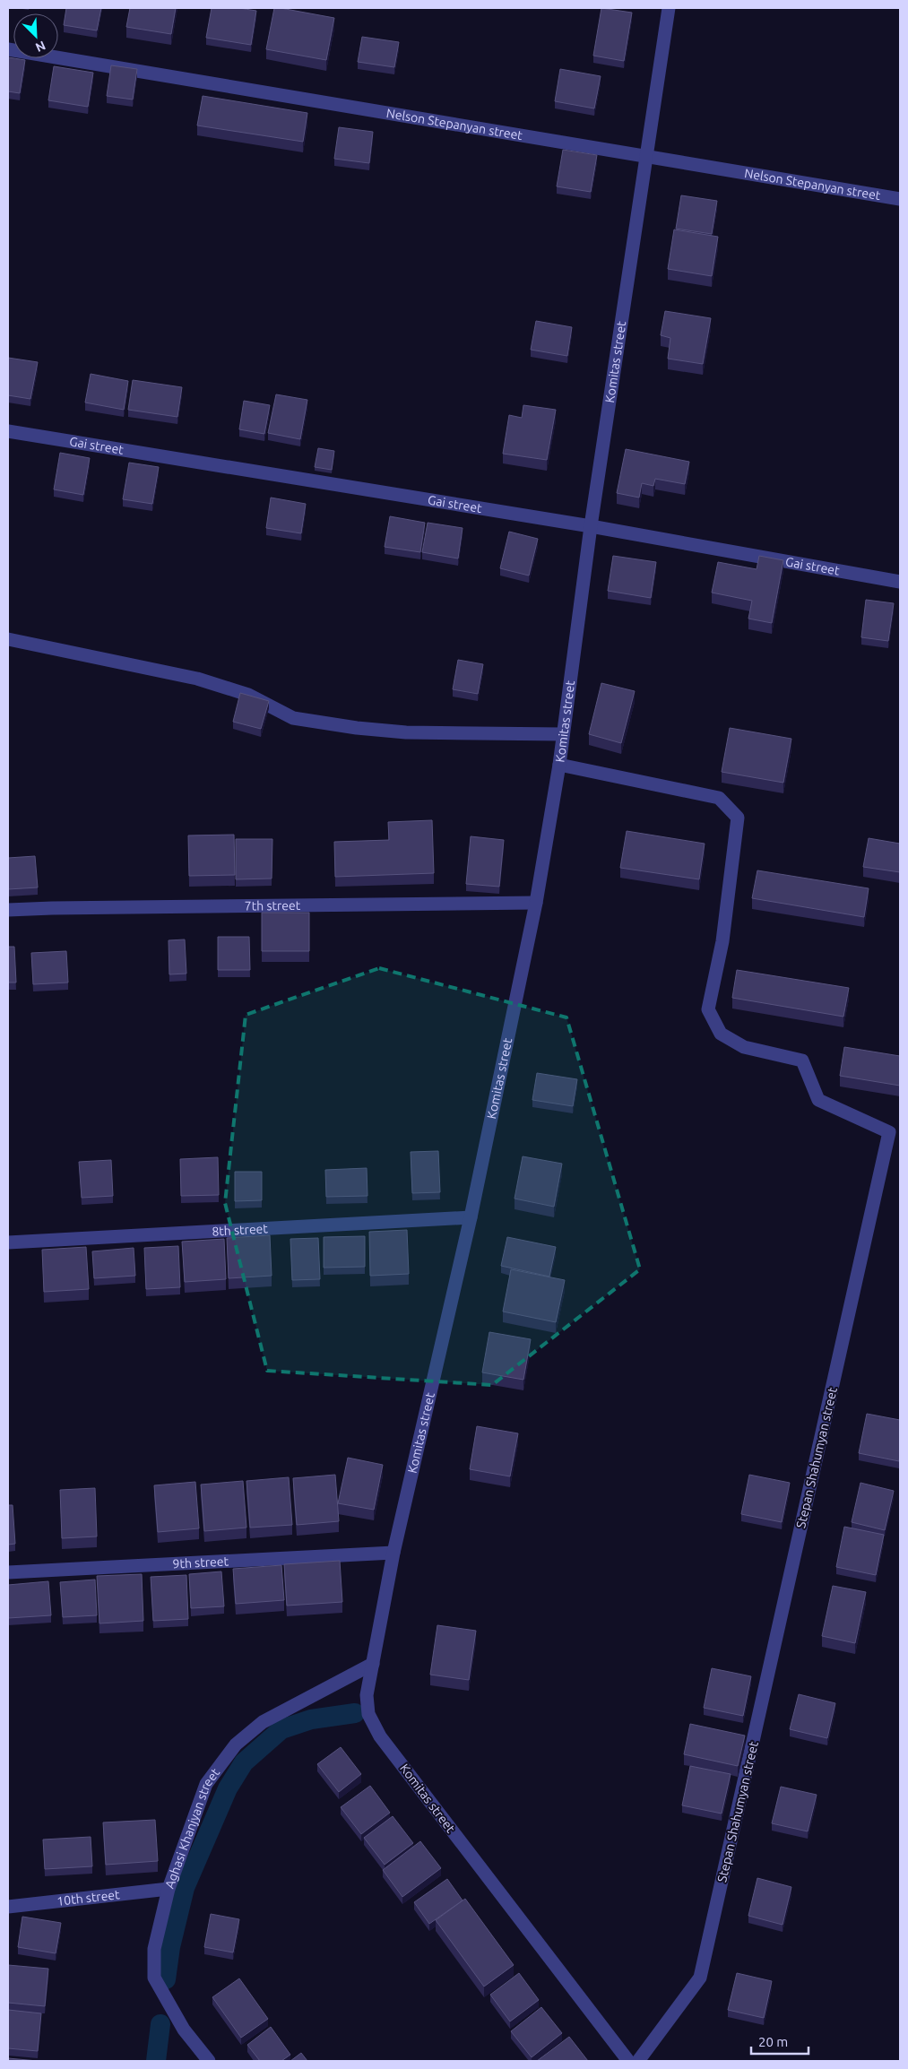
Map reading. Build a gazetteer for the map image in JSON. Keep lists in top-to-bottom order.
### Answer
{
  "streets": {
    "street": [
      "Nelson Stepanyan street",
      "Komitas street",
      "Gai street",
      "7th street",
      "8th street",
      "Stepan Shahumyan street",
      "9th street",
      "Aghasi Khanjyan street",
      "10th street"
    ]
  },
  "crossings": [
    ["Nelson Stepanyan street", "Komitas street"],
    ["Komitas street", "Gai street"],
    ["Komitas street", "7th street"],
    ["Komitas street", "8th street"],
    ["Komitas street", "Stepan Shahumyan street"],
    ["Komitas street", "9th street"],
    ["Komitas street", "Aghasi Khanjyan street"],
    ["Aghasi Khanjyan street", "10th street"]
  ],
  "scale_bar": "20 m",
  "north": "bottom right"
}
